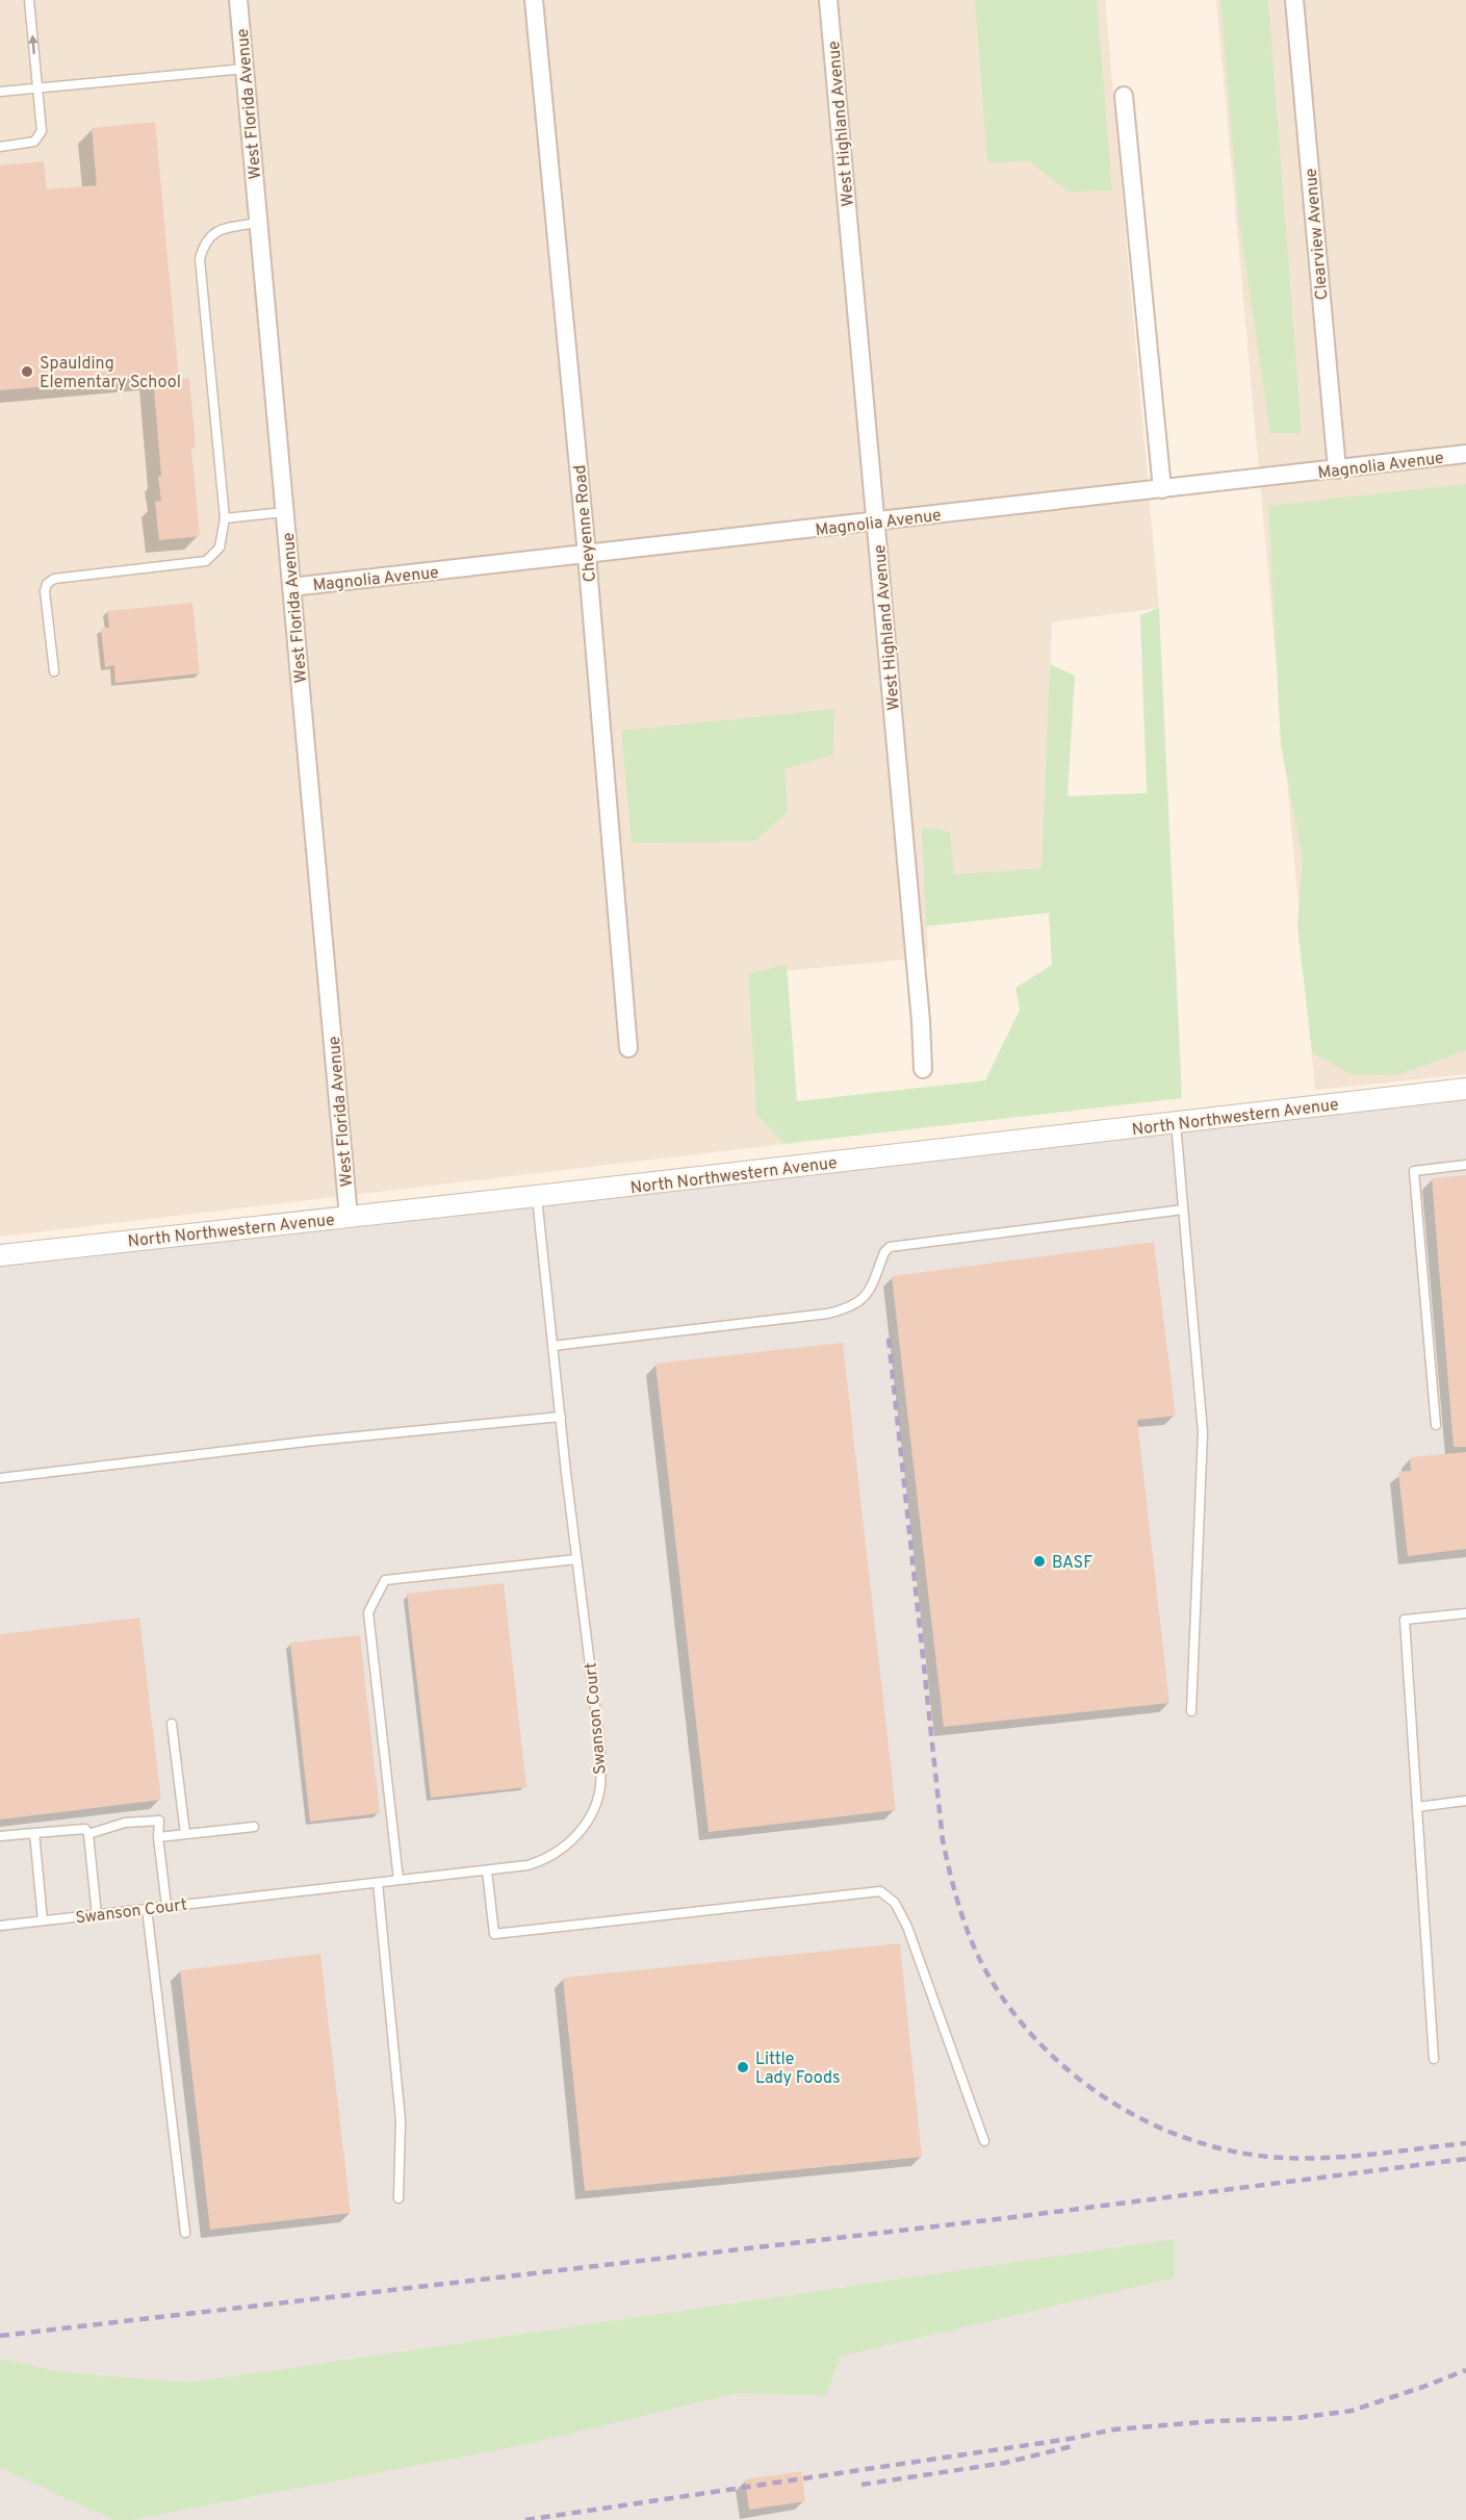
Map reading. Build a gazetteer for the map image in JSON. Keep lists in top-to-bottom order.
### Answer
{
  "streets": {
    "street": [
      "West Florida Avenue",
      "West Highland Avenue",
      "Clearview Avenue",
      "Magnolia Avenue",
      "Cheyenne Road",
      "North Northwestern Avenue"
    ],
    "lane": ["Swanson Court"]
  },
  "crossings": [
    ["West Florida Avenue", "Magnolia Avenue"],
    ["West Florida Avenue", "North Northwestern Avenue"],
    ["West Highland Avenue", "Magnolia Avenue"],
    ["Clearview Avenue", "Magnolia Avenue"],
    ["Magnolia Avenue", "Cheyenne Road"],
    ["North Northwestern Avenue", "Swanson Court"]
  ],
  "places": ["Spaulding Elementary School", "BASF", "Little Lady Foods"]
}
